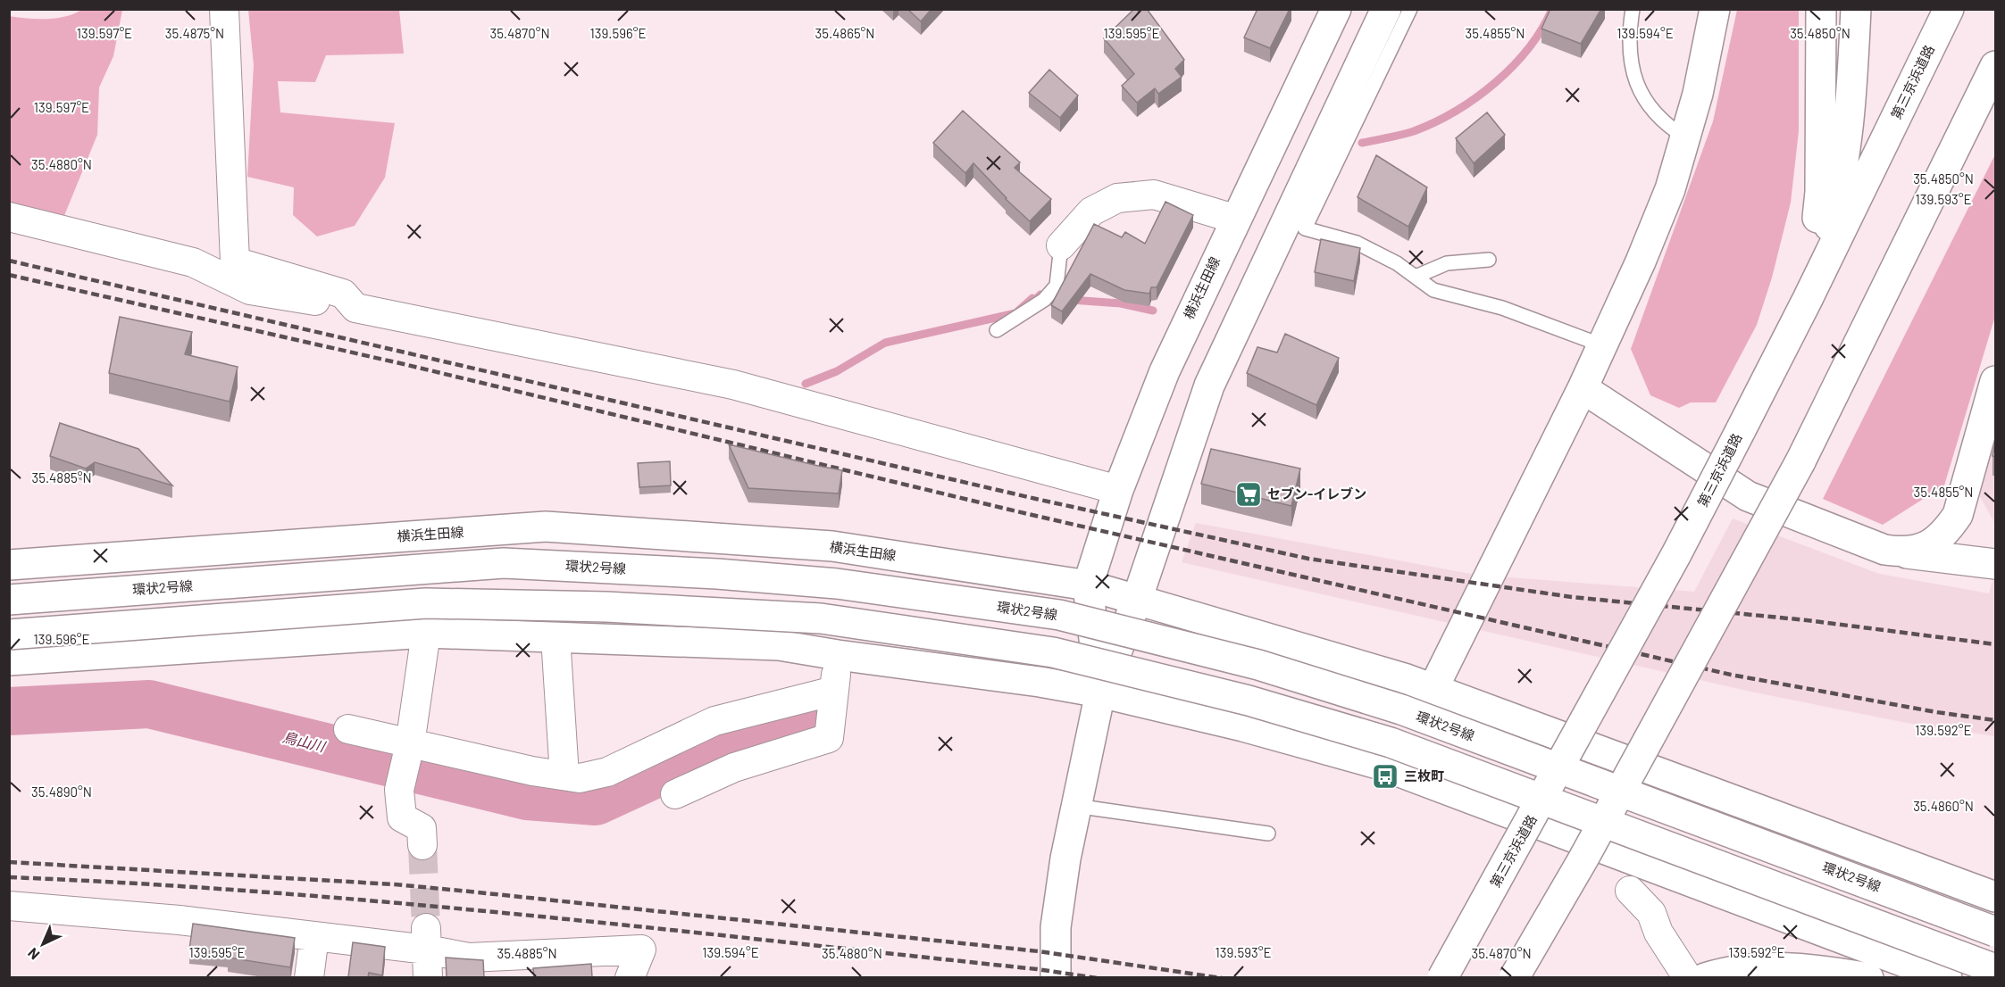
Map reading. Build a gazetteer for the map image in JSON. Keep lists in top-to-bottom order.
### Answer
{
  "streets": {
    "main road": ["第三京浜道路", "横浜生田線", "環状2号線"]
  },
  "water": ["鳥山川"],
  "places": {
    "supermarket": ["セブン-イレブン"],
    "bus stop": ["三枚町"]
  },
  "north": "bottom left",
  "coordinates": [
    "35.4870°N",
    "35.4865°N",
    "35.4850°N",
    "35.4875°N",
    "35.4855°N",
    "139.597°E",
    "139.596°E",
    "139.595°E",
    "139.594°E",
    "35.4880°N",
    "139.593°E",
    "35.4885°N",
    "139.592°E",
    "35.4890°N",
    "35.4860°N"
  ]
}
